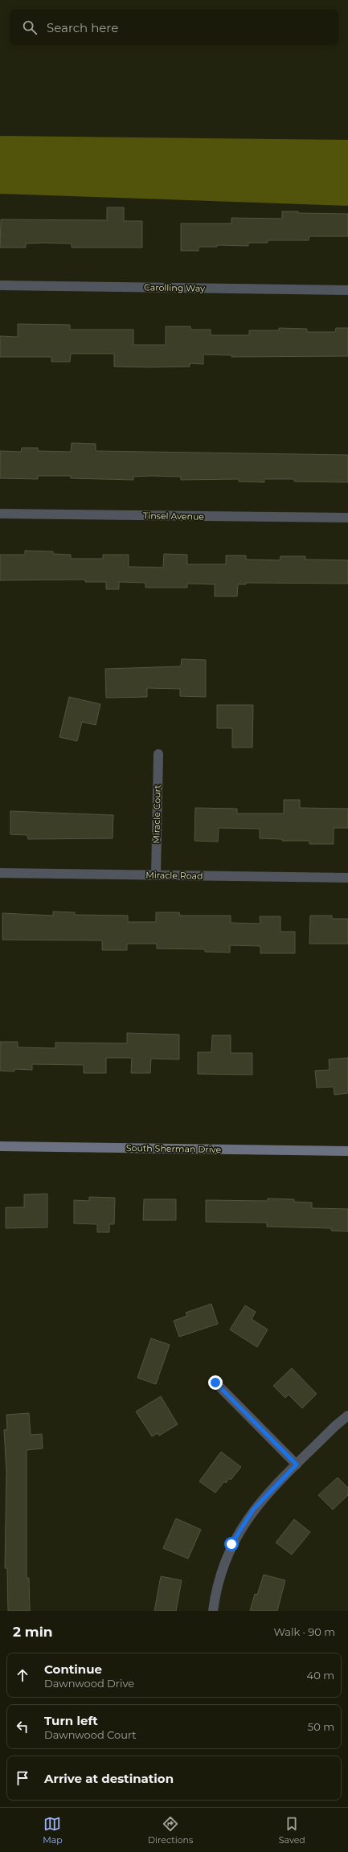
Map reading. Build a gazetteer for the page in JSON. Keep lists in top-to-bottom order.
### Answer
{
  "streets": {
    "street": [
      "Carolling Way",
      "Tinsel Avenue",
      "Miracle Court",
      "Miracle Road",
      "South Sherman Drive"
    ]
  },
  "crossings": [
    ["Miracle Court", "Miracle Road"]
  ],
  "page": {
    "search": "Search here",
    "heading": ["2 min", "Walk · 90 m"],
    "list": [
      ["Continue", "Dawnwood Drive", "40 m"],
      ["Turn left", "Dawnwood Court", "50 m"],
      "Arrive at destination"
    ],
    "nav": ["Map", "Directions", "Saved"]
  }
}
